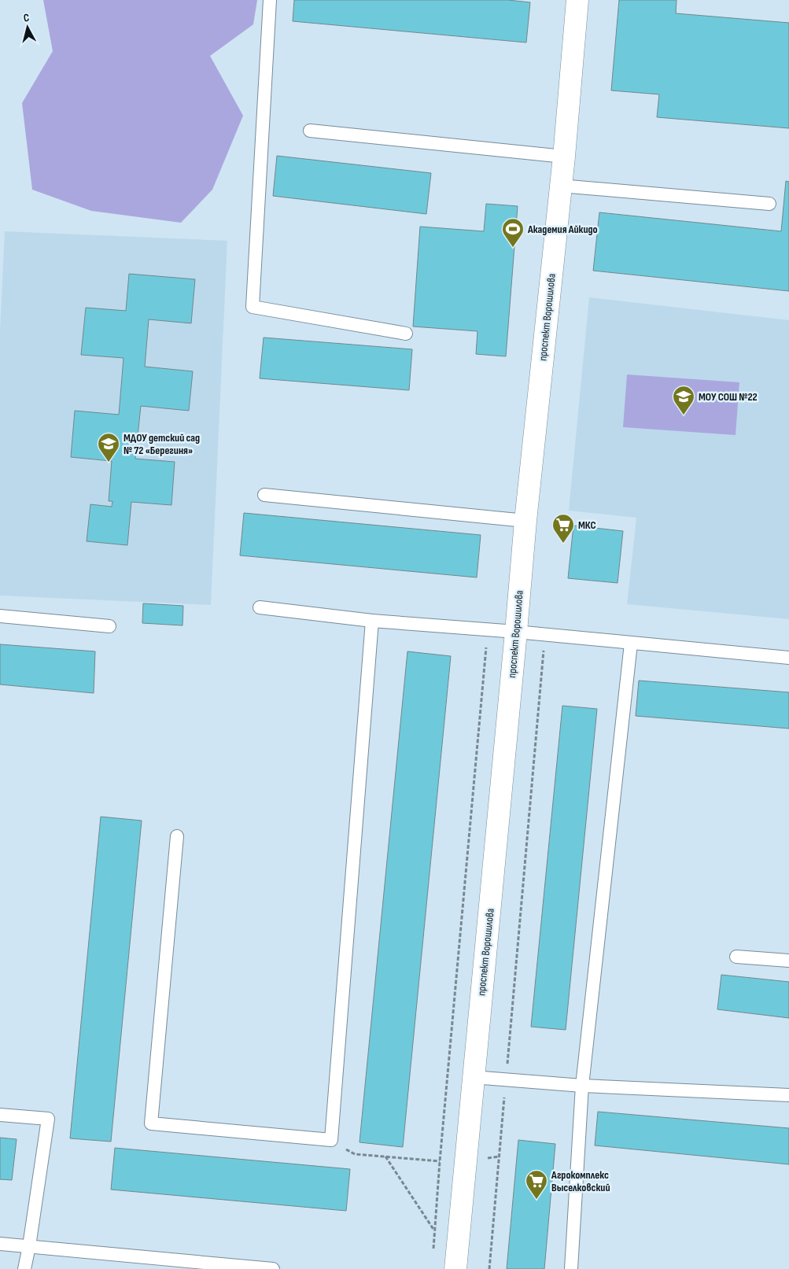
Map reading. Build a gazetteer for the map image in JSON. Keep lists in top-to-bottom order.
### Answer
{
  "streets": {
    "street": ["проспект Ворошилова"]
  },
  "places": {
    "sports": ["Академия Айкидо"],
    "school or university": ["МОУ СОШ №22", "МДОУ детский сад № 72 «Берегиня»"],
    "supermarket": ["МКС", "Агрокомплекс Выселковский"]
  },
  "north": "top"
}
